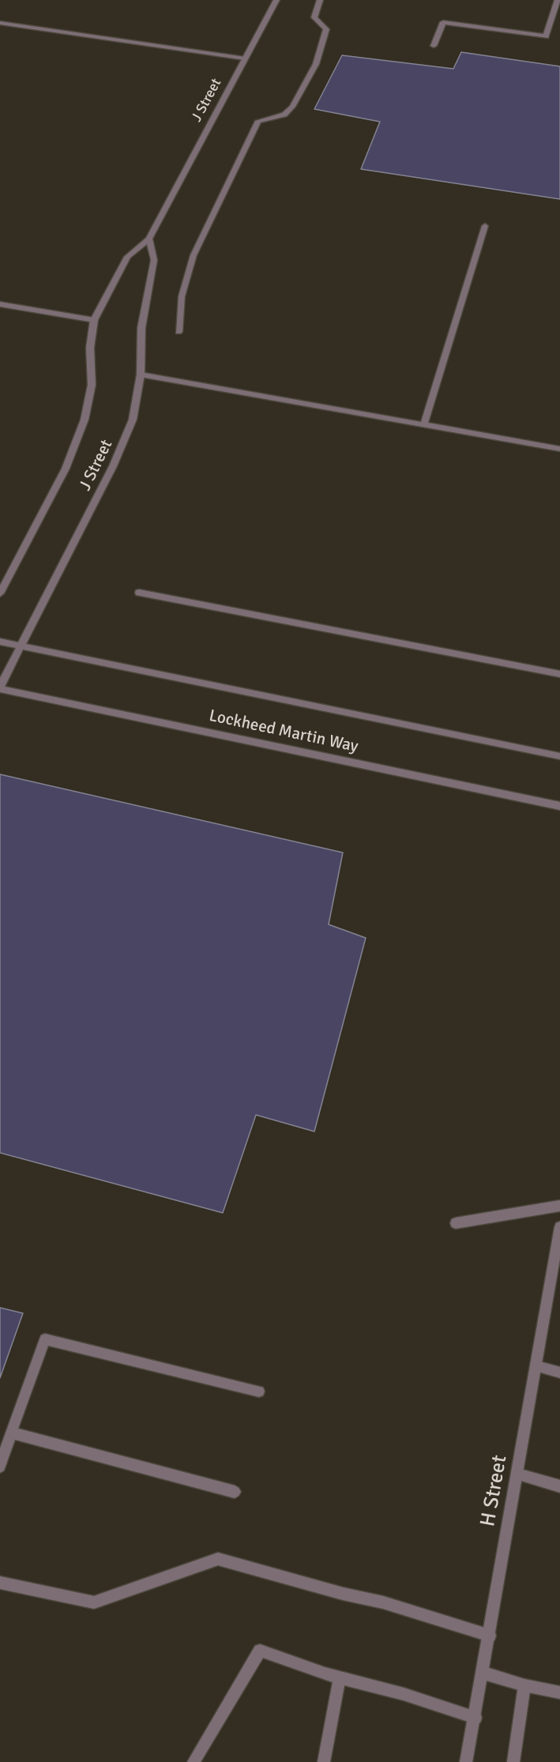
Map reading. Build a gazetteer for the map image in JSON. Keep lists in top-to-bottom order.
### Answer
{
  "streets": {
    "street": ["J Street", "Lockheed Martin Way", "H Street"]
  },
  "crossings": [
    ["J Street", "Lockheed Martin Way"]
  ]
}
